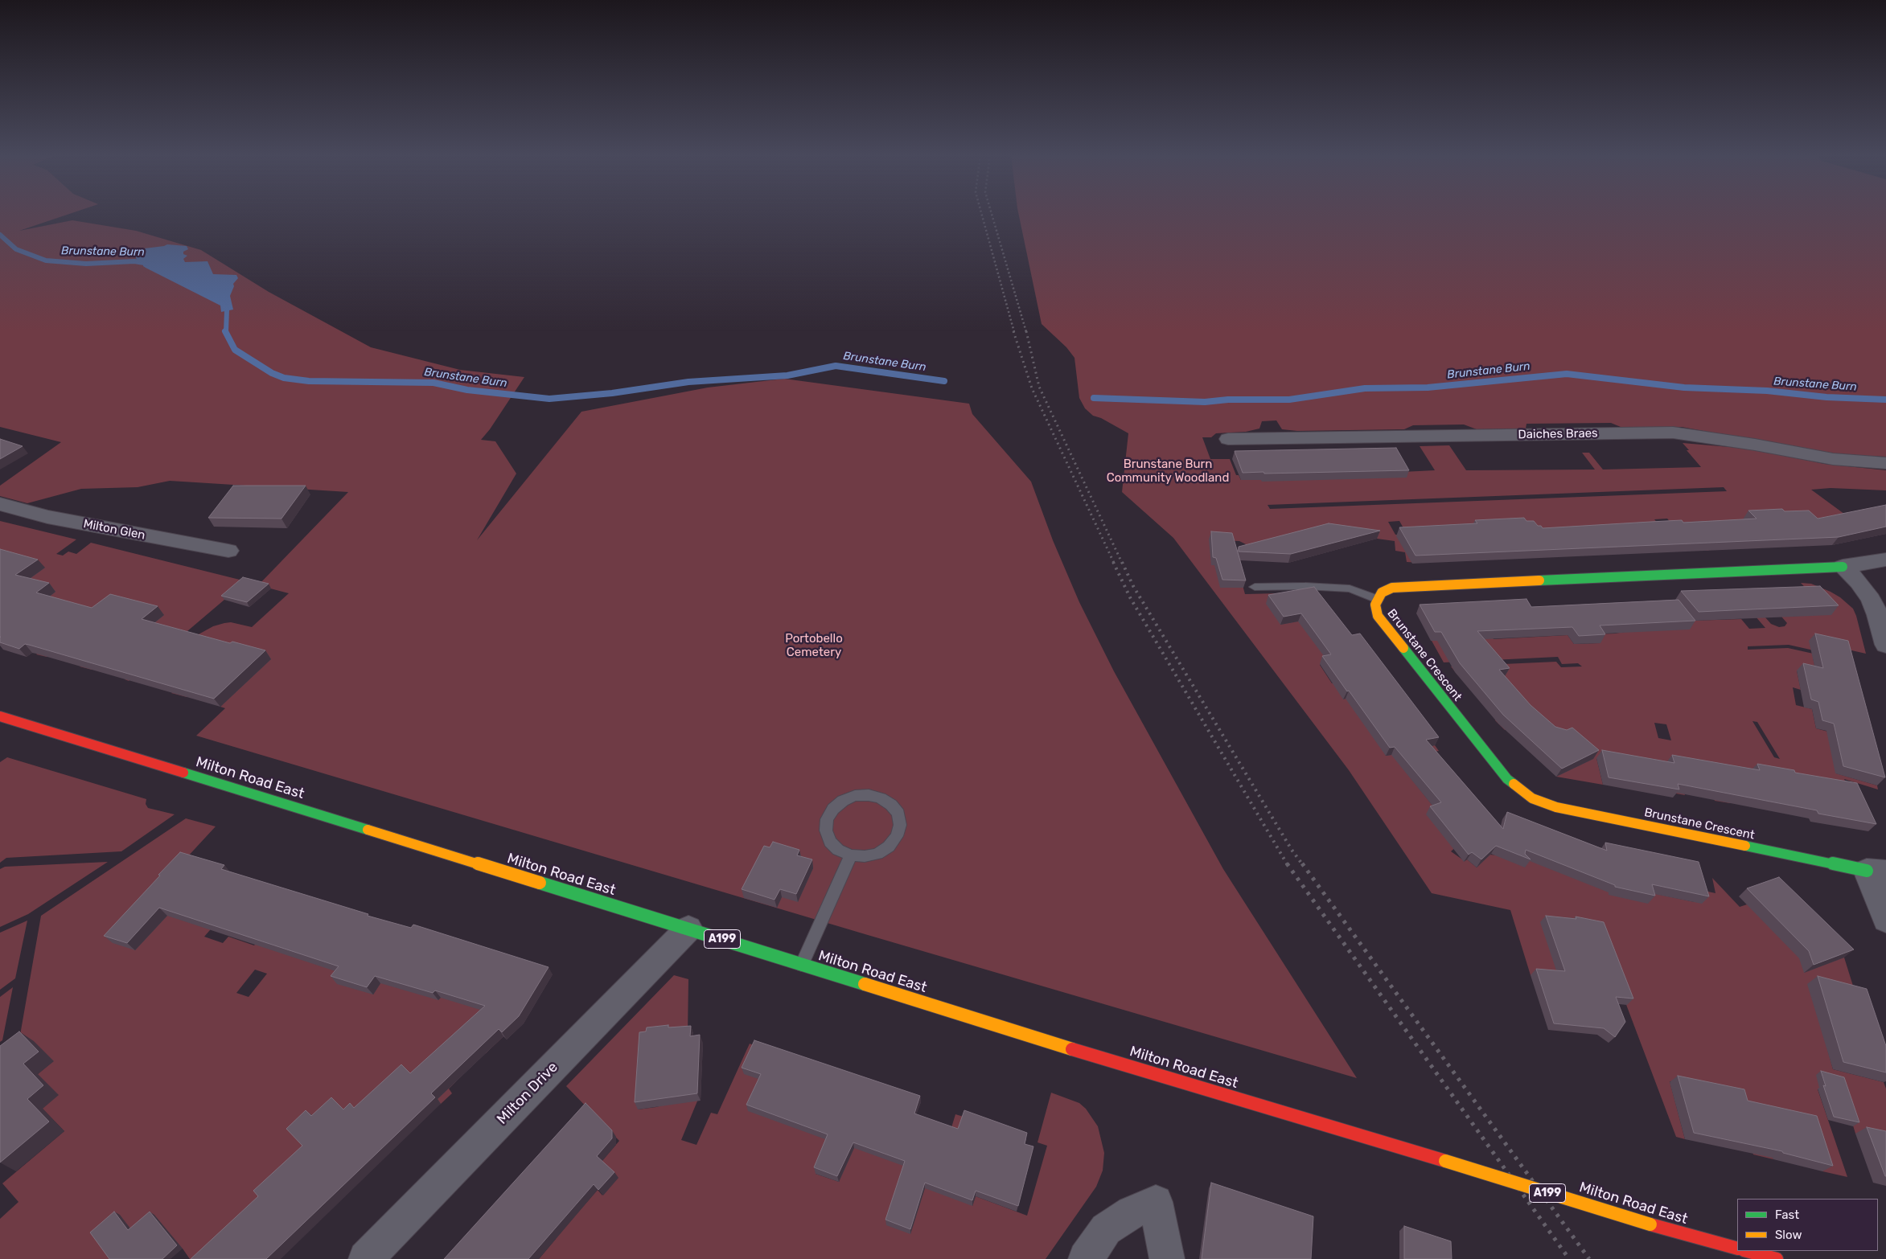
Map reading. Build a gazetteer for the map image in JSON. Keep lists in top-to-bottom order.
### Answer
{
  "streets": {
    "main road": ["Brunstane Crescent", "Milton Road East", "A199"],
    "street": ["Daiches Braes", "Milton Glen", "Milton Drive"]
  },
  "crossings": [
    ["Milton Road East", "Milton Drive"]
  ],
  "water": ["Brunstane Burn"],
  "parks": ["Brunstane Burn Community Woodland", "Portobello Cemetery"],
  "legend": ["Fast", "Slow"]
}
